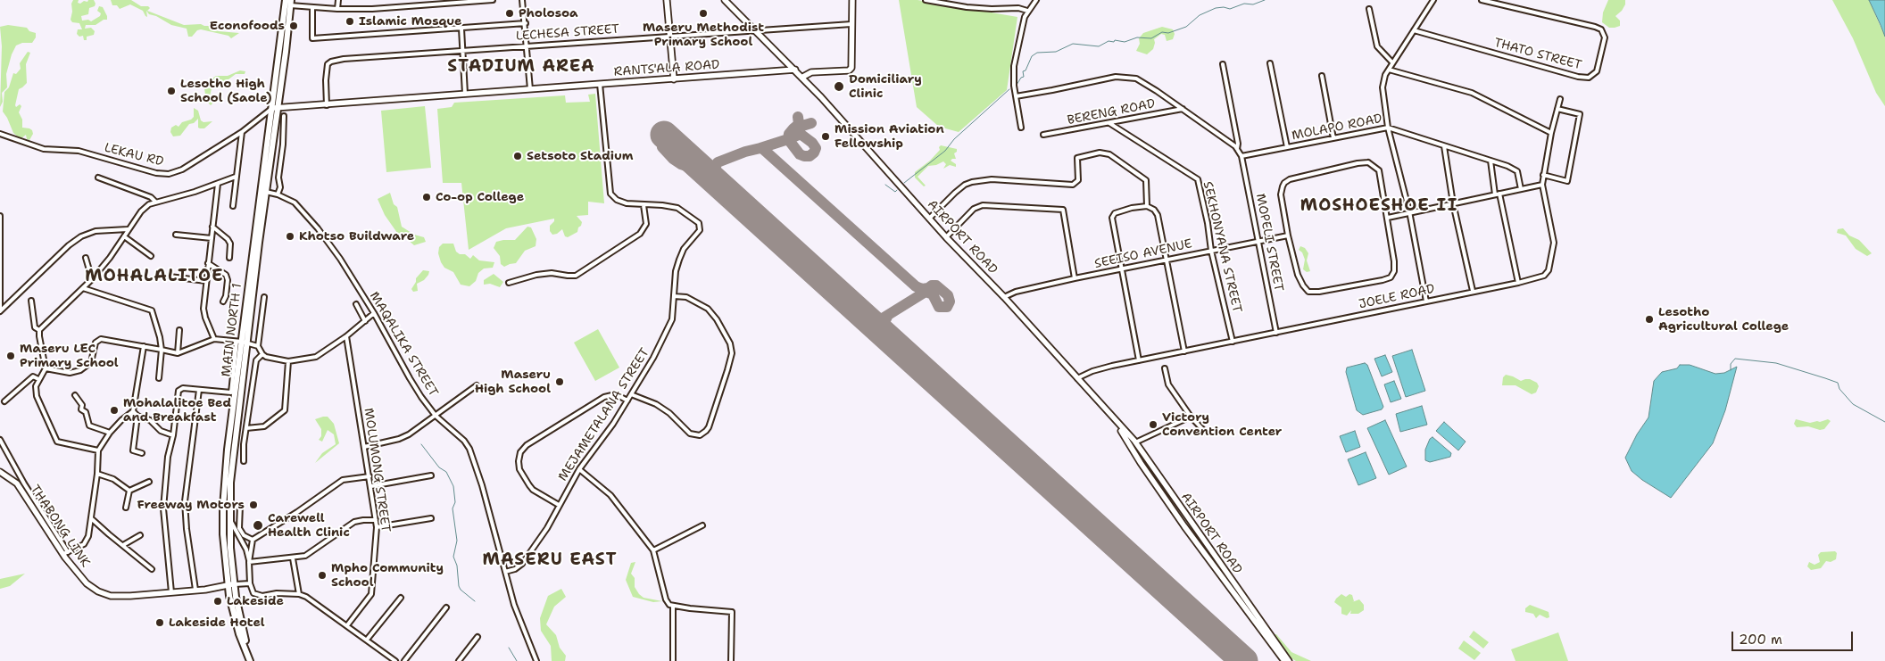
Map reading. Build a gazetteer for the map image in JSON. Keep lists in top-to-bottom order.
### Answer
{
  "streets": {
    "main road": [
      "RANTS'ALA ROAD",
      "AIRPORT ROAD",
      "MAIN NORTH 1",
      "THABONG LINK"
    ],
    "street": [
      "LECHESA STREET",
      "THATO STREET",
      "BERENG ROAD",
      "MOLAPO ROAD",
      "LEKAU RD",
      "MOPELI STREET",
      "SEKHONYANA STREET",
      "SEEISO AVENUE",
      "JOELE ROAD",
      "MAQALIKA STREET",
      "MEJAMETALANA STREET",
      "MOLUMONG STREET"
    ]
  },
  "crossings": [
    ["LECHESA STREET", "RANTS'ALA ROAD"],
    ["LECHESA STREET", "AIRPORT ROAD"],
    ["RANTS'ALA ROAD", "LEKAU RD"],
    ["RANTS'ALA ROAD", "AIRPORT ROAD"],
    ["RANTS'ALA ROAD", "MAIN NORTH 1"],
    ["RANTS'ALA ROAD", "MEJAMETALANA STREET"],
    ["BERENG ROAD", "SEKHONYANA STREET"],
    ["MOLAPO ROAD", "MOPELI STREET"],
    ["LEKAU RD", "MAIN NORTH 1"],
    ["AIRPORT ROAD", "SEEISO AVENUE"],
    ["AIRPORT ROAD", "JOELE ROAD"],
    ["MOPELI STREET", "SEEISO AVENUE"],
    ["MOPELI STREET", "JOELE ROAD"],
    ["SEKHONYANA STREET", "SEEISO AVENUE"],
    ["SEKHONYANA STREET", "JOELE ROAD"],
    ["MAIN NORTH 1", "MAQALIKA STREET"],
    ["MAIN NORTH 1", "THABONG LINK"],
    ["MAQALIKA STREET", "MEJAMETALANA STREET"]
  ],
  "districts": [
    "STADIUM AREA",
    "MOSHOESHOE II",
    "MOHALALITOE",
    "MASERU EAST"
  ],
  "places": [
    "Pholosoa",
    "Maseru Methodist Primary School",
    "Islamic Mosque",
    "Econofoods",
    "Domiciliary Clinic",
    "Lesotho High School (Saole)",
    "Mission Aviation Fellowship",
    "Setsoto Stadium",
    "Co-op College",
    "Khotso Buildware",
    "Lesotho Agricultural College",
    "Maseru LEC Primary School",
    "Maseru High School",
    "Mohalalitoe Bed and Breakfast",
    "Victory Convention Center",
    "Freeway Motors",
    "Carewell Health Clinic",
    "Mpho Community School",
    "Lakeside",
    "Lakeside Hotel"
  ],
  "scale_bar": "200 m"
}
